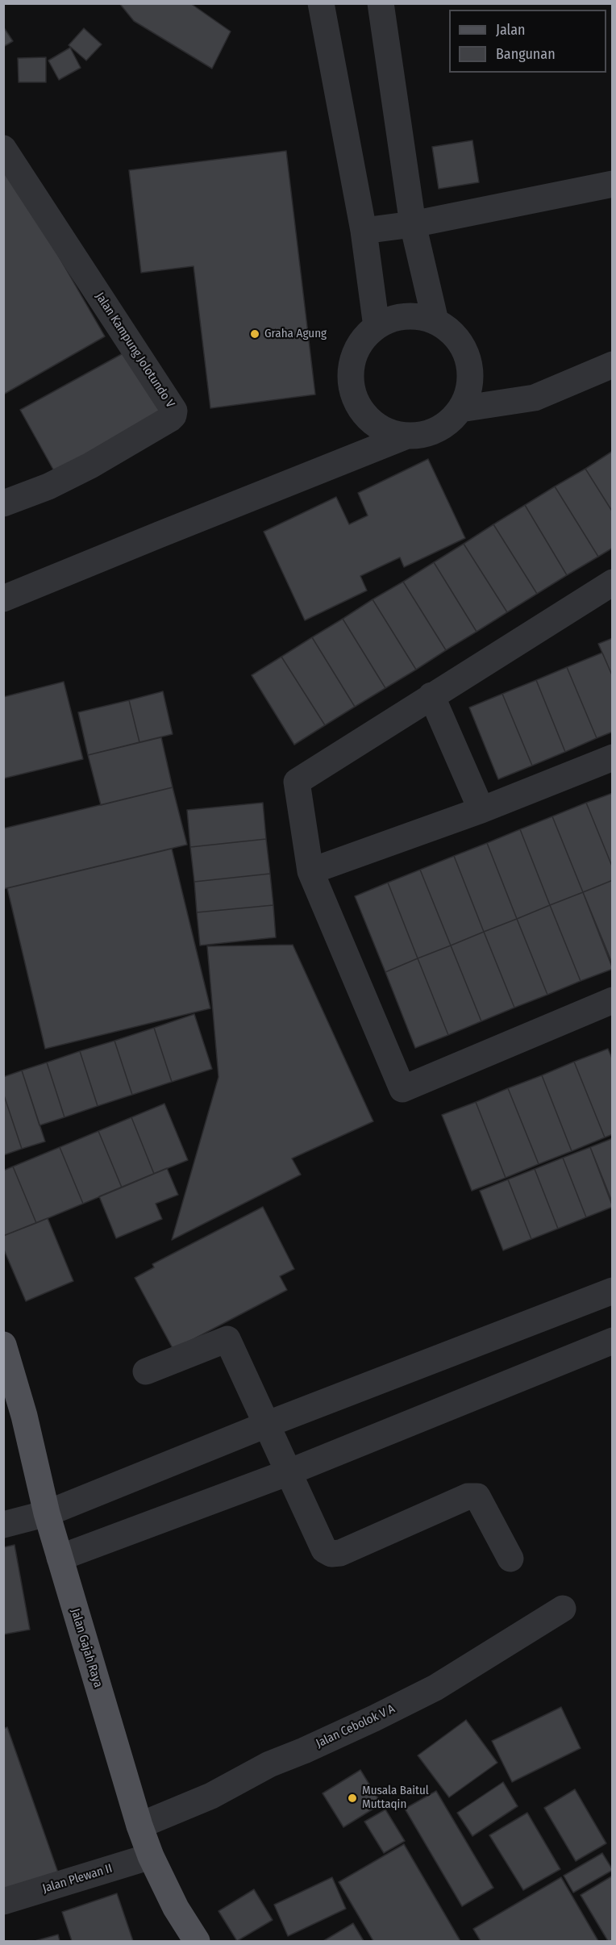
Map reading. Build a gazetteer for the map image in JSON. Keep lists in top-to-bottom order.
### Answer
{
  "streets": {
    "main road": ["Jalan Gajah Raya"],
    "street": ["Jalan Kampung Jolotundo V", "Jalan Cebolok V A", "Jalan Plewan II"]
  },
  "crossings": [
    ["Jalan Gajah Raya", "Jalan Cebolok V A"],
    ["Jalan Gajah Raya", "Jalan Plewan II"]
  ],
  "places": ["Graha Agung", "Musala Baitul Muttaqin"],
  "legend": ["Jalan", "Bangunan"]
}
